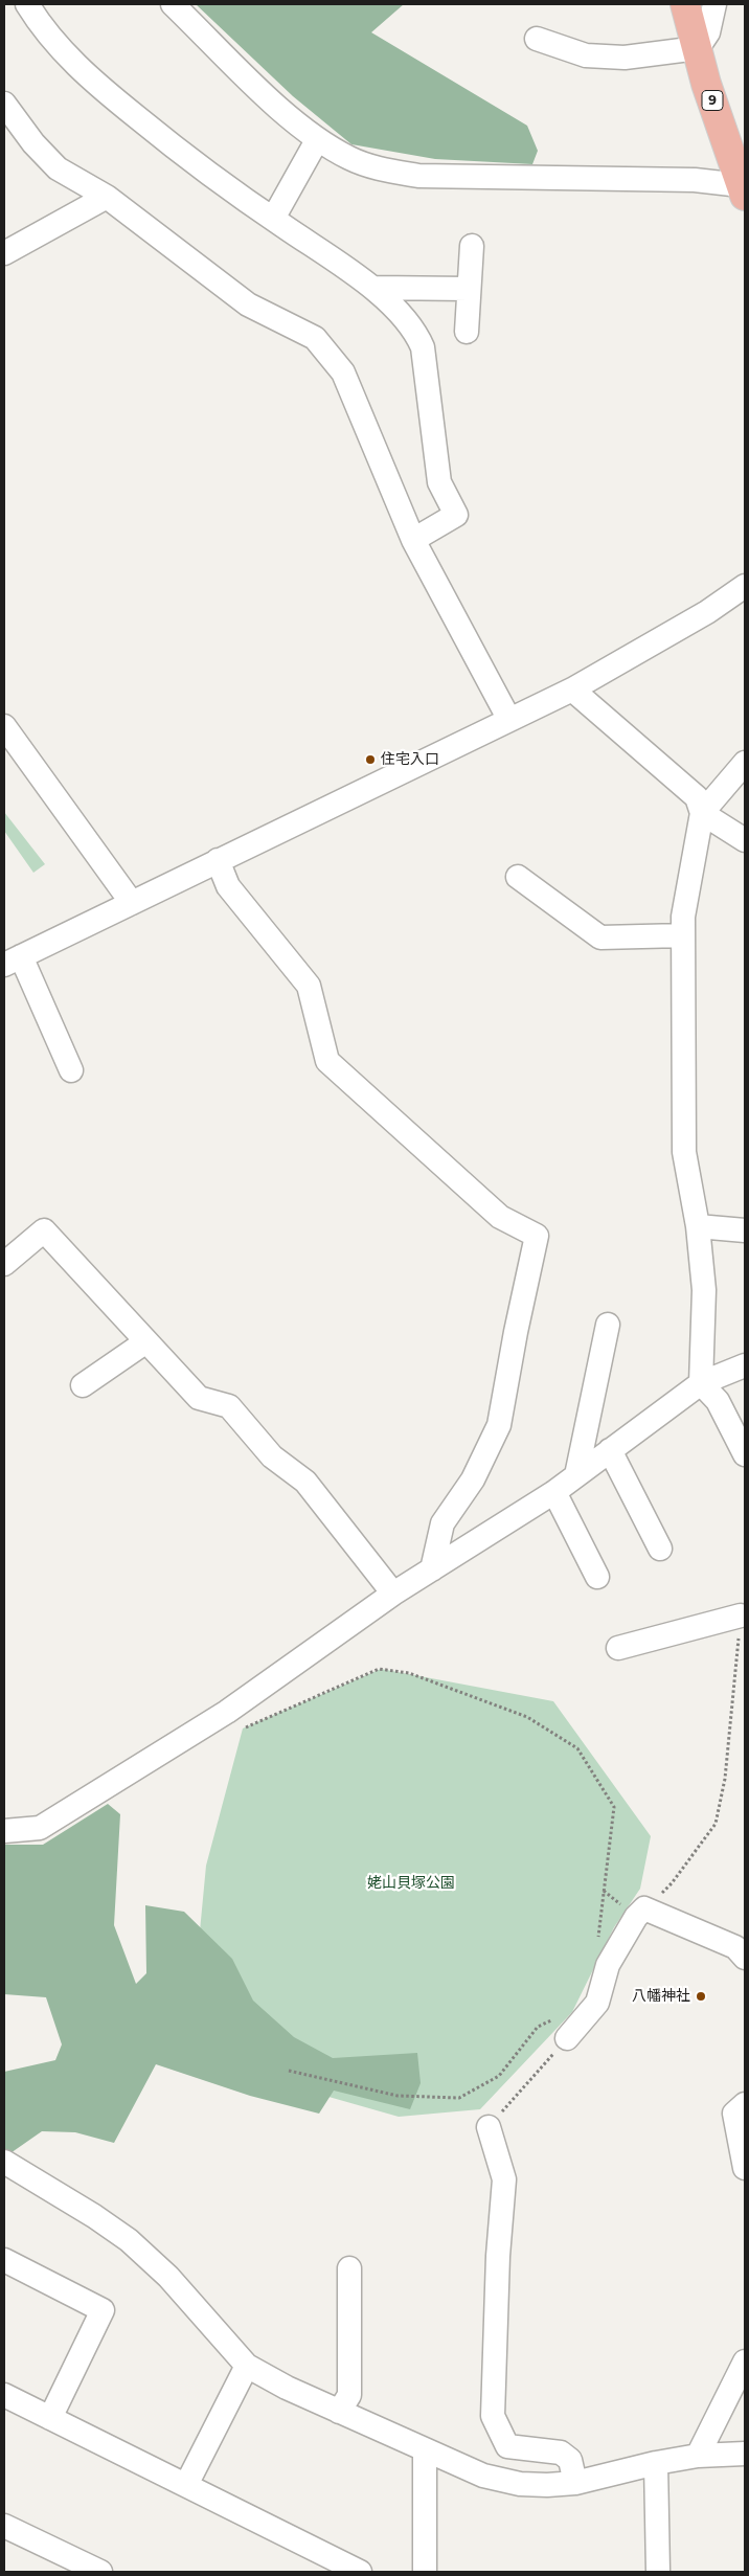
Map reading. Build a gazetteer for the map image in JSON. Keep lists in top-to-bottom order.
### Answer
{
  "streets": {
    "main road": ["9"]
  },
  "parks": ["姥山貝塚公園"],
  "places": ["住宅入口", "八幡神社"]
}
